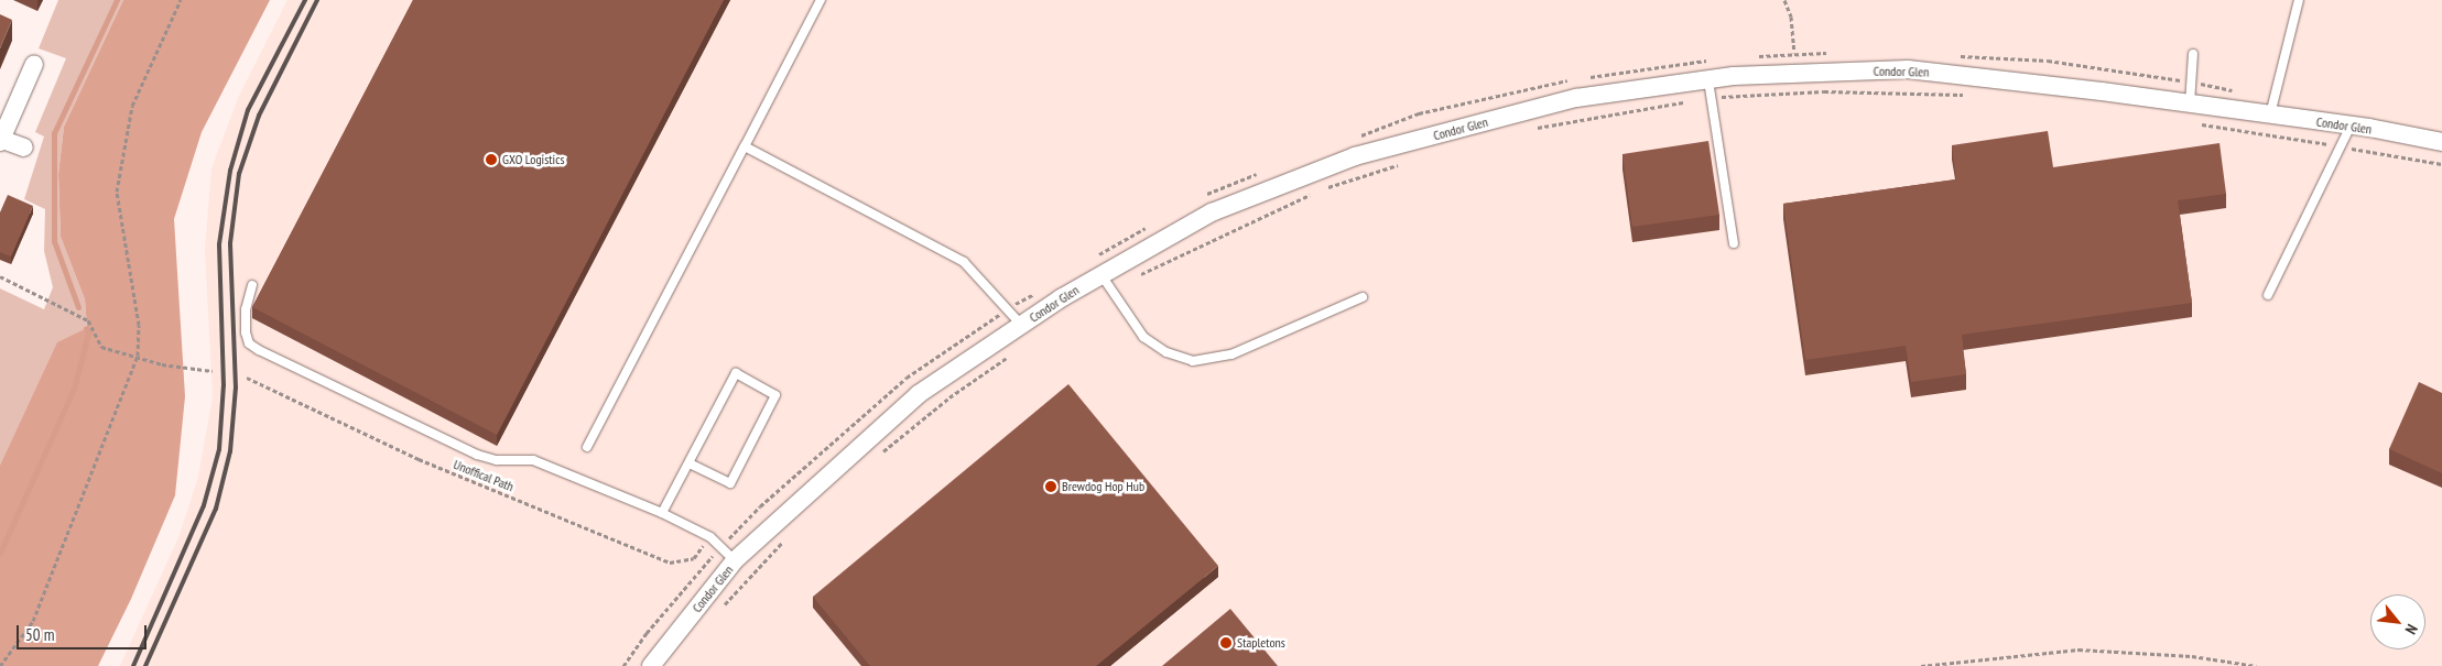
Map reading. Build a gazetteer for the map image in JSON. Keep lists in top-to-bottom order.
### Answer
{
  "streets": {
    "street": ["Condor Glen"],
    "path": ["Unoffical Path"]
  },
  "places": ["GXO Logistics", "Brewdog Hop Hub", "Stapletons"],
  "scale_bar": "50 m",
  "north": "bottom right"
}
